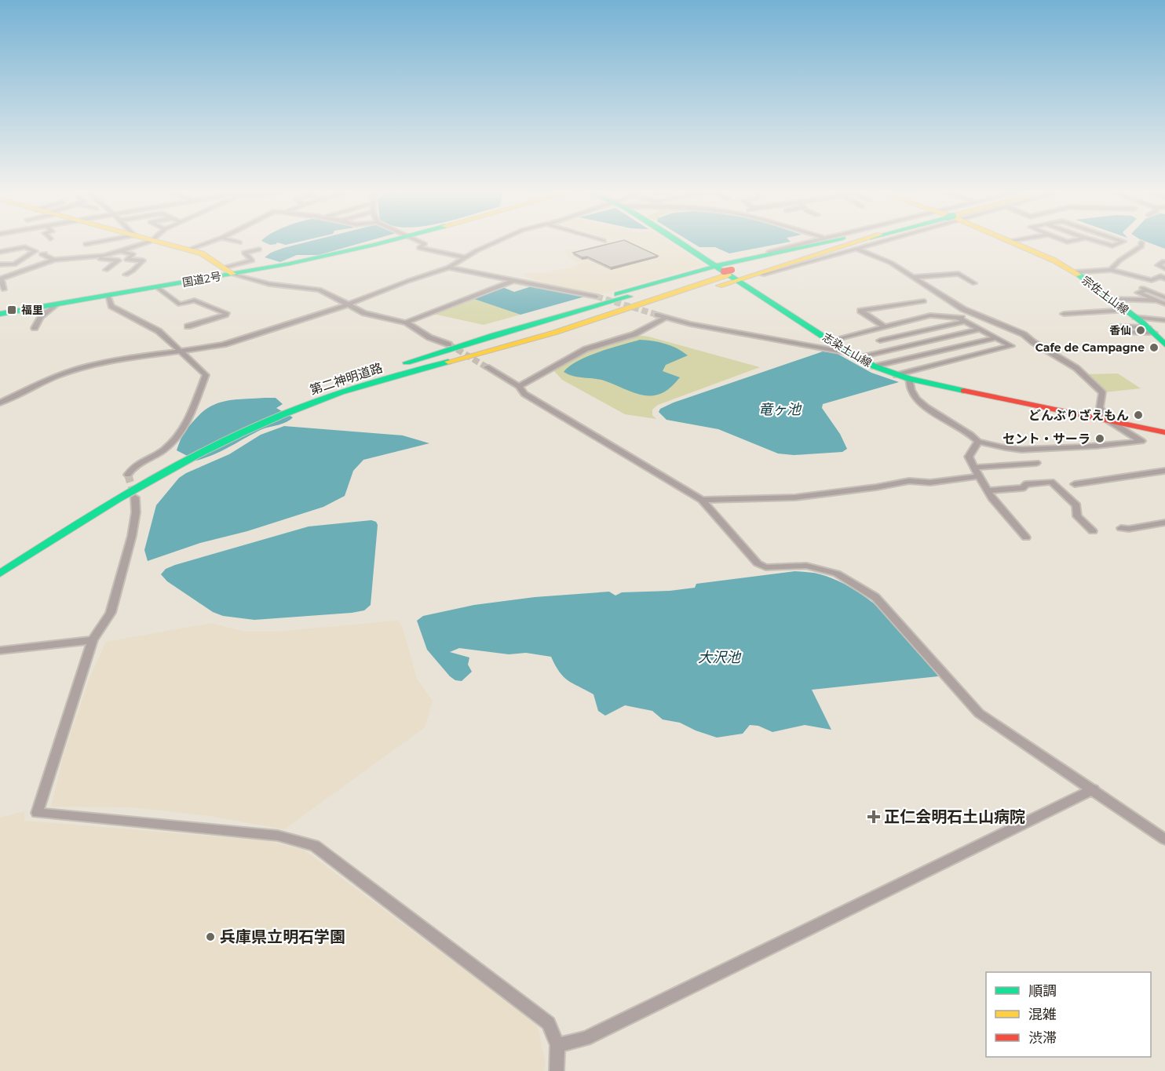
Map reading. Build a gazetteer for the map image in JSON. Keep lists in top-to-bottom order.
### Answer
{
  "streets": {
    "main road": [
      "国道2号",
      "宗佐土山線",
      "志染土山線",
      "第二神明道路"
    ]
  },
  "crossings": [
    ["志染土山線", "第二神明道路"]
  ],
  "water": ["竜ヶ池", "大沢池"],
  "places": {
    "transit": ["福里"],
    "other": [
      "香仙",
      "Cafe de Campagne",
      "どんぶりざえもん",
      "セント・サーラ",
      "兵庫県立明石学園"
    ],
    "health": ["正仁会明石土山病院"]
  },
  "legend": ["順調", "混雑", "渋滞"]
}
